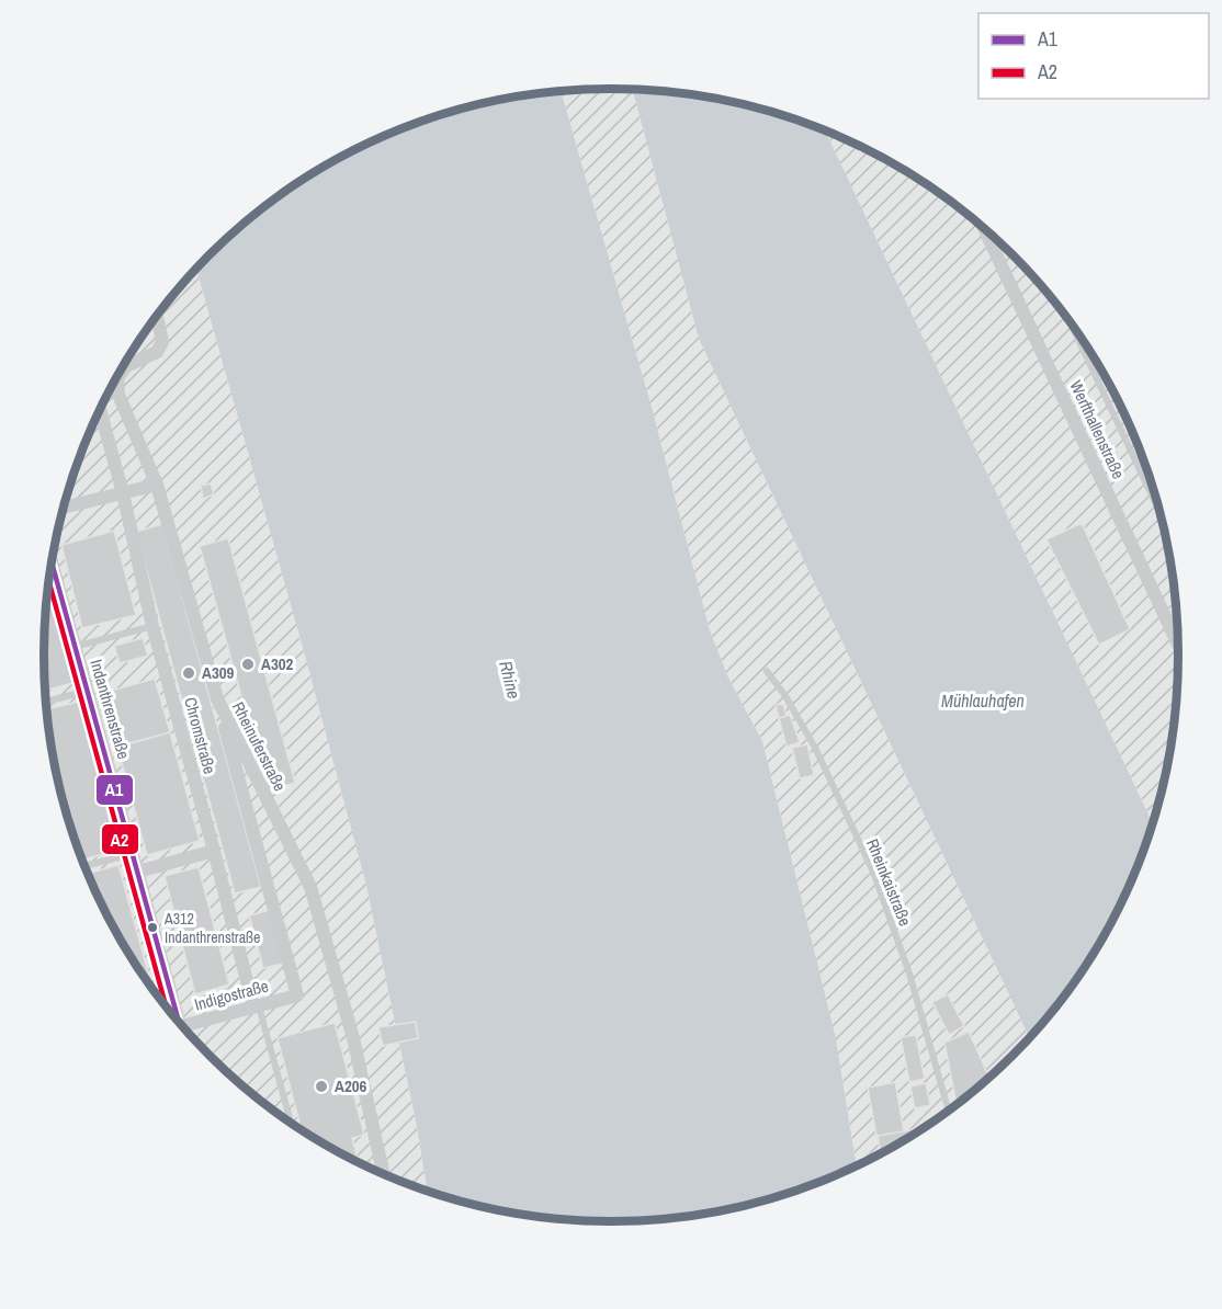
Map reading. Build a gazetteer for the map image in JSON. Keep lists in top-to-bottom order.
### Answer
{
  "streets": {
    "street": [
      "Werfthallenstraße",
      "Indanthrenstraße",
      "Chromstraße",
      "Rheinuferstraße",
      "Indigostraße"
    ],
    "lane": ["Rheinkaistraße"]
  },
  "crossings": [
    ["Chromstraße", "Indigostraße"],
    ["Rheinuferstraße", "Indigostraße"]
  ],
  "water": ["Rhine", "Mühlauhafen"],
  "places": [
    "A302",
    "A309",
    "A312 Indanthrenstraße",
    "A206"
  ],
  "lines": ["transit line A1", "transit line A2"],
  "legend": ["A1", "A2"]
}
